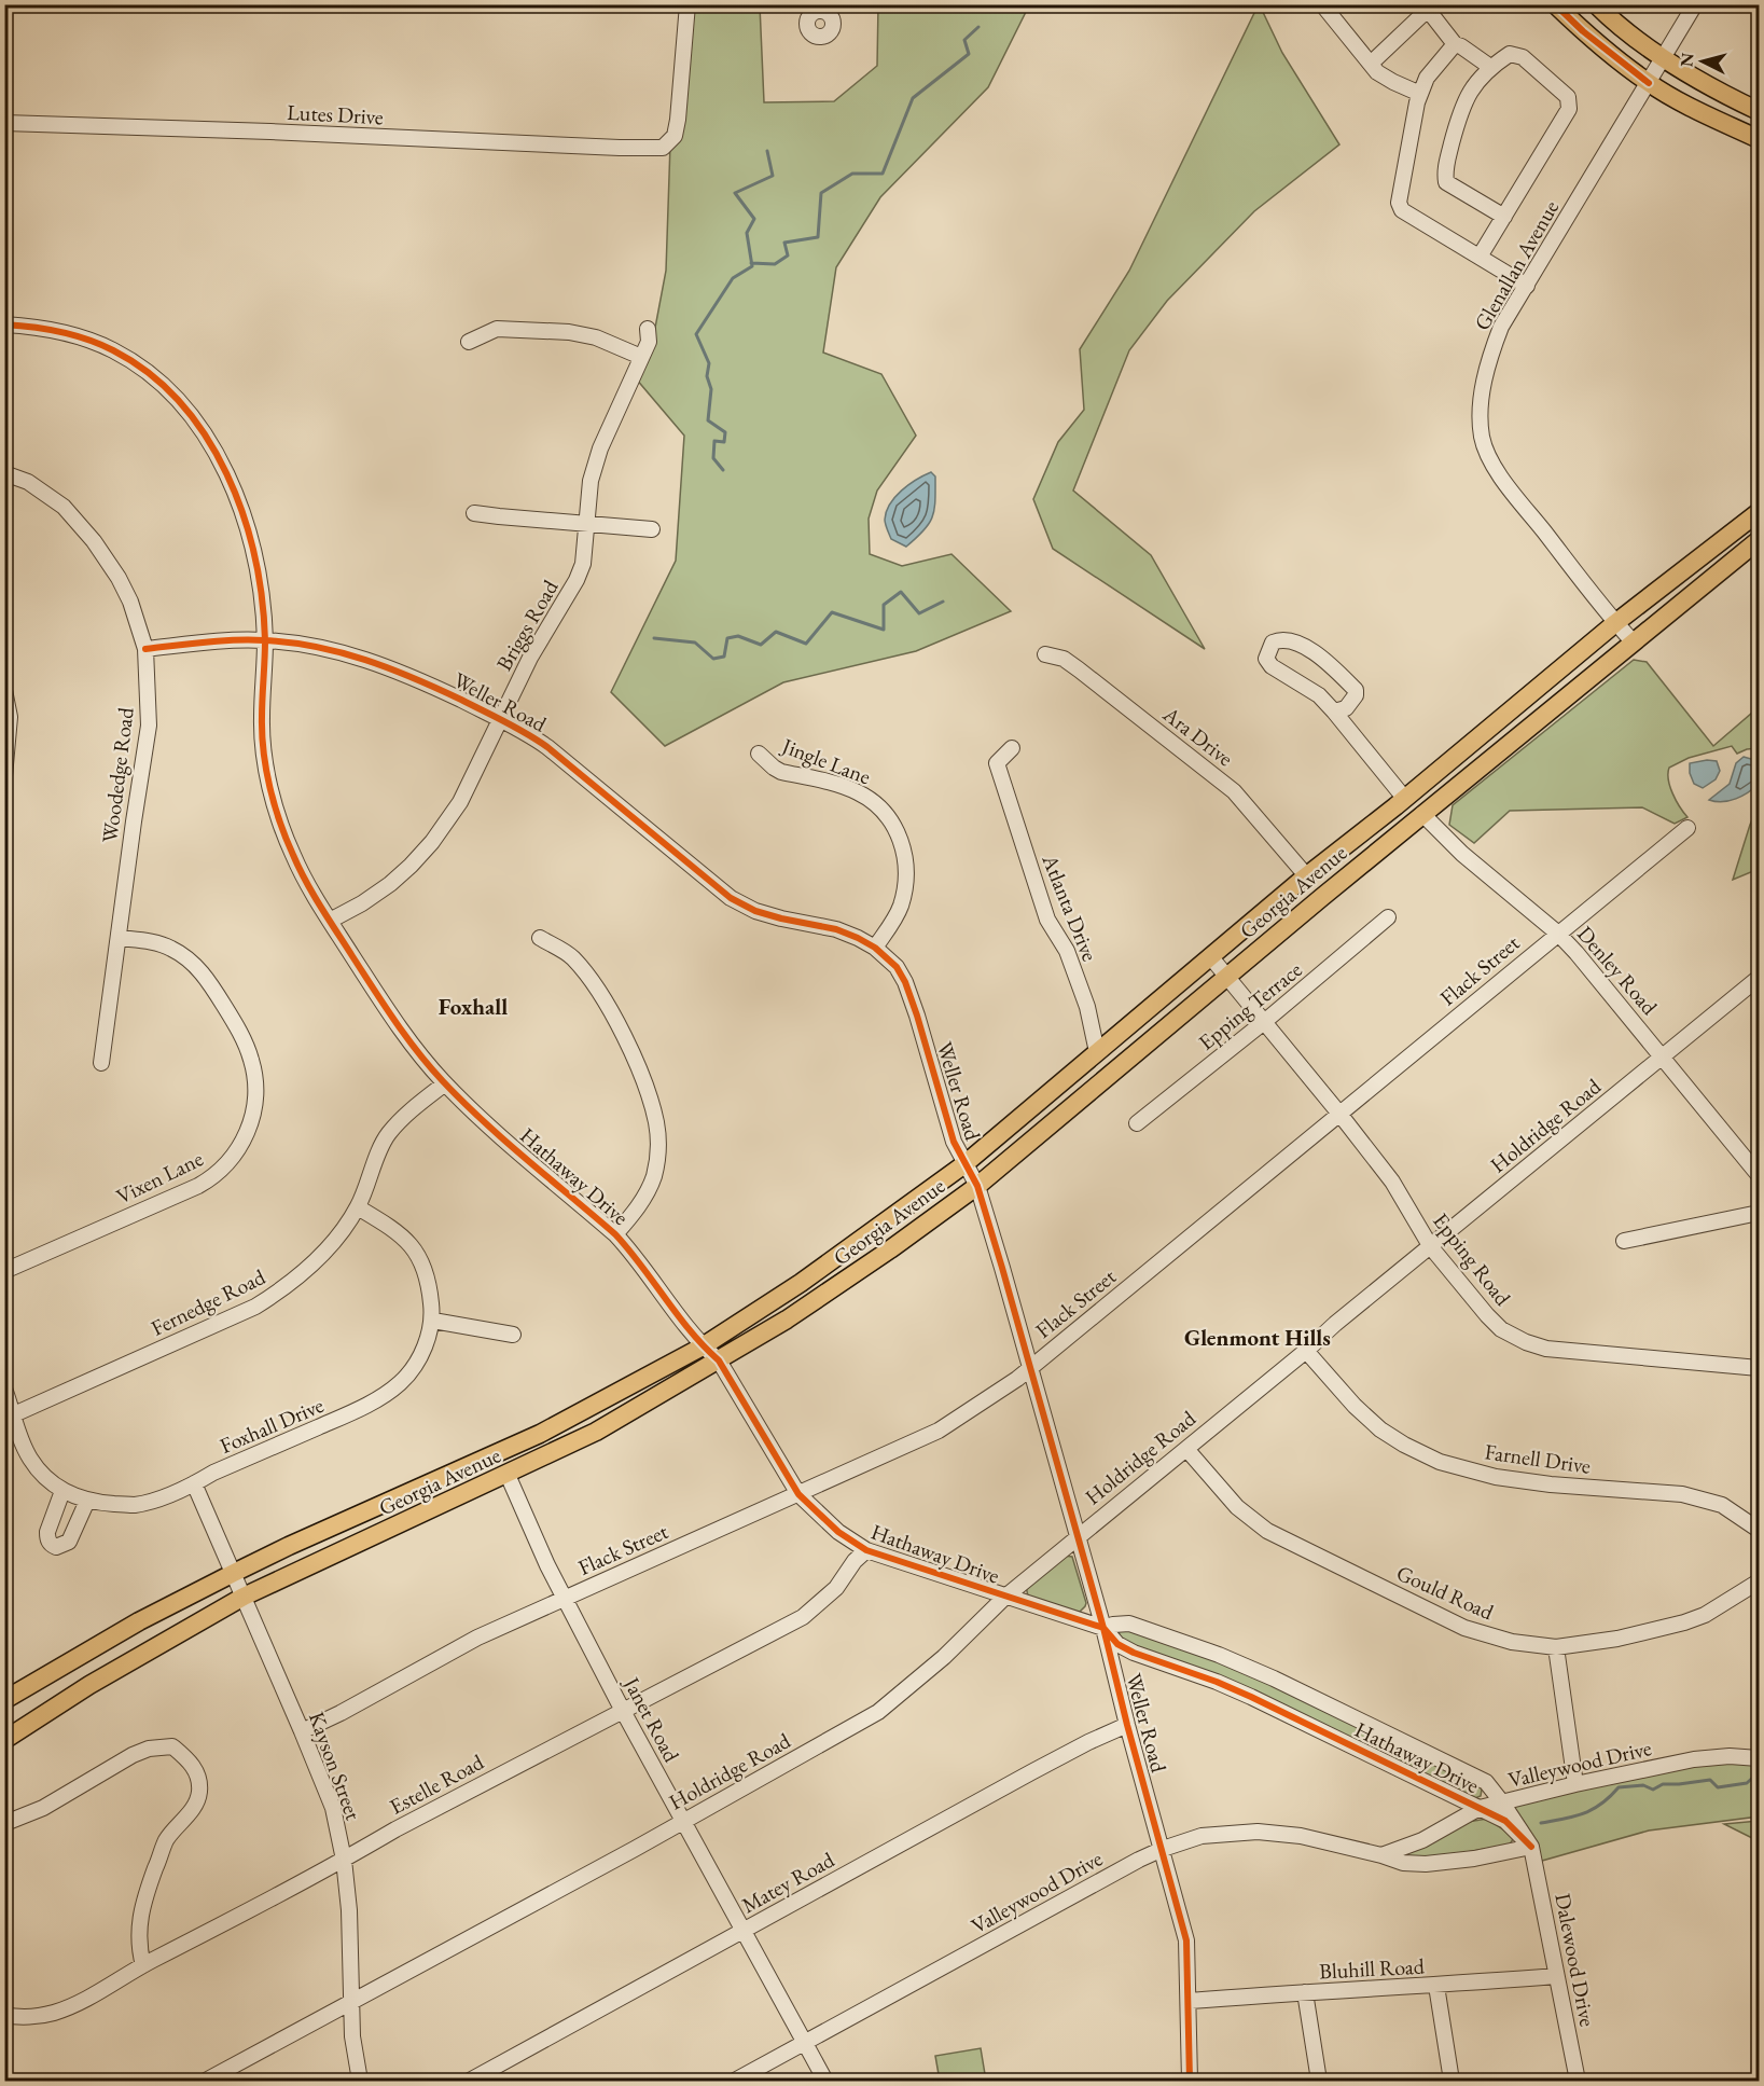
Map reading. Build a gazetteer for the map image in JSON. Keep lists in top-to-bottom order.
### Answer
{
  "streets": {
    "main road": ["Georgia Avenue"],
    "street": [
      "Lutes Drive",
      "Glenallan Avenue",
      "Briggs Road",
      "Weller Road",
      "Ara Drive",
      "Jingle Lane",
      "Woodedge Road",
      "Atlanta Drive",
      "Flack Street",
      "Denley Road",
      "Epping Terrace",
      "Holdridge Road",
      "Hathaway Drive",
      "Vixen Lane",
      "Epping Road",
      "Fernedge Road",
      "Foxhall Drive",
      "Farnell Drive",
      "Gould Road",
      "Janet Road",
      "Valleywood Drive",
      "Kayson Street",
      "Estelle Road",
      "Matey Road",
      "Dalewood Drive",
      "Bluhill Road"
    ]
  },
  "crossings": [
    ["Glenallan Avenue", "Georgia Avenue"],
    ["Briggs Road", "Weller Road"],
    ["Briggs Road", "Hathaway Drive"],
    ["Weller Road", "Jingle Lane"],
    ["Weller Road", "Woodedge Road"],
    ["Weller Road", "Georgia Avenue"],
    ["Weller Road", "Flack Street"],
    ["Weller Road", "Holdridge Road"],
    ["Weller Road", "Hathaway Drive"],
    ["Weller Road", "Valleywood Drive"],
    ["Weller Road", "Matey Road"],
    ["Weller Road", "Bluhill Road"],
    ["Ara Drive", "Georgia Avenue"],
    ["Woodedge Road", "Vixen Lane"],
    ["Georgia Avenue", "Atlanta Drive"],
    ["Georgia Avenue", "Denley Road"],
    ["Georgia Avenue", "Hathaway Drive"],
    ["Georgia Avenue", "Epping Road"],
    ["Georgia Avenue", "Janet Road"],
    ["Georgia Avenue", "Kayson Street"],
    ["Flack Street", "Denley Road"],
    ["Flack Street", "Hathaway Drive"],
    ["Flack Street", "Epping Road"],
    ["Flack Street", "Janet Road"],
    ["Flack Street", "Kayson Street"],
    ["Denley Road", "Holdridge Road"],
    ["Epping Terrace", "Epping Road"],
    ["Holdridge Road", "Hathaway Drive"],
    ["Holdridge Road", "Epping Road"],
    ["Holdridge Road", "Farnell Drive"],
    ["Holdridge Road", "Gould Road"],
    ["Holdridge Road", "Janet Road"],
    ["Holdridge Road", "Kayson Street"],
    ["Hathaway Drive", "Fernedge Road"],
    ["Hathaway Drive", "Valleywood Drive"],
    ["Hathaway Drive", "Estelle Road"],
    ["Hathaway Drive", "Dalewood Drive"],
    ["Fernedge Road", "Foxhall Drive"],
    ["Foxhall Drive", "Kayson Street"],
    ["Janet Road", "Valleywood Drive"],
    ["Janet Road", "Estelle Road"],
    ["Janet Road", "Matey Road"],
    ["Valleywood Drive", "Dalewood Drive"],
    ["Kayson Street", "Estelle Road"],
    ["Dalewood Drive", "Bluhill Road"]
  ],
  "districts": ["Foxhall", "Glenmont Hills"],
  "north": "left"
}
